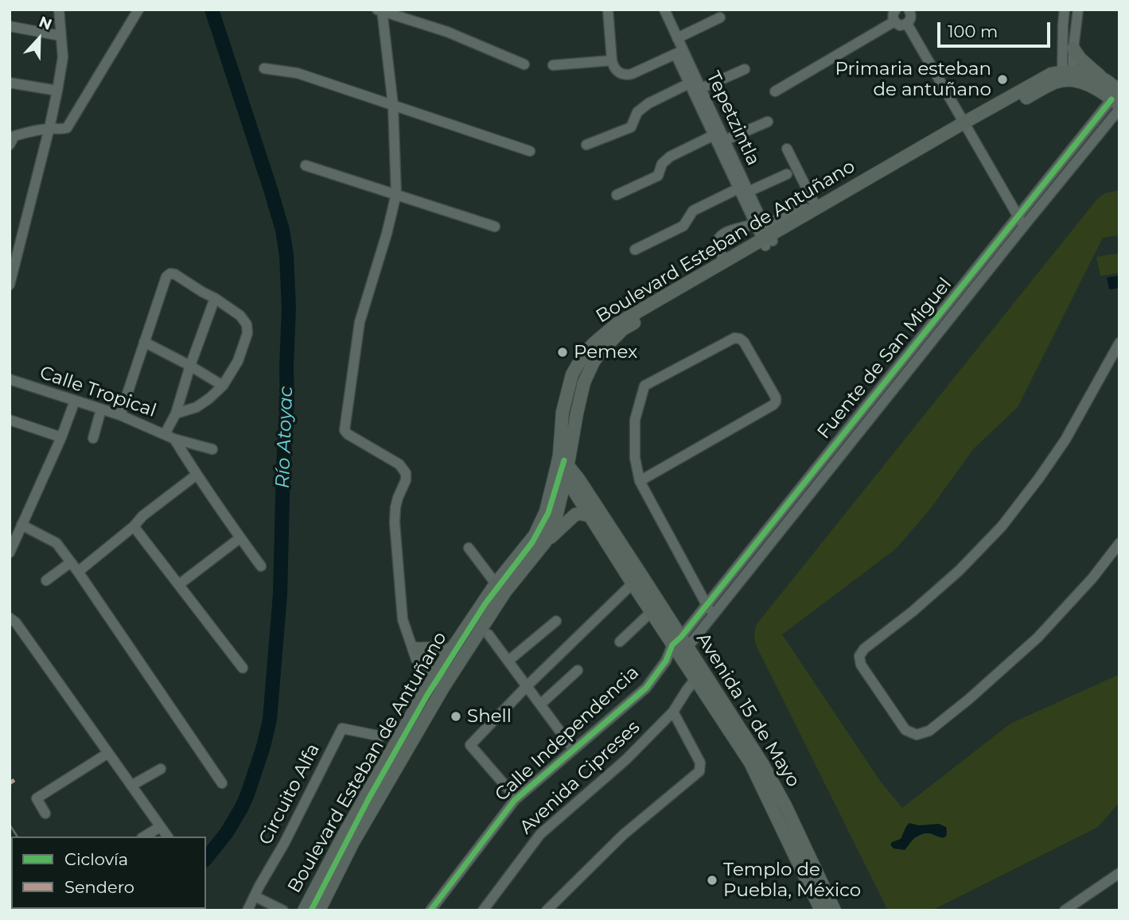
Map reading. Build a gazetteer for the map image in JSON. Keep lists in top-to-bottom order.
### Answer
{
  "streets": {
    "main road": ["Boulevard Esteban de Antuñano", "Avenida 15 de Mayo"],
    "street": [
      "Tepetzintla",
      "Fuente de San Miguel",
      "Calle Tropical",
      "Calle Independencia",
      "Avenida Cipreses",
      "Circuito Alfa"
    ]
  },
  "crossings": [
    ["Tepetzintla", "Boulevard Esteban de Antuñano"],
    ["Boulevard Esteban de Antuñano", "Avenida 15 de Mayo"],
    ["Fuente de San Miguel", "Avenida 15 de Mayo"],
    ["Fuente de San Miguel", "Calle Independencia"],
    ["Avenida 15 de Mayo", "Calle Independencia"],
    ["Avenida 15 de Mayo", "Avenida Cipreses"]
  ],
  "water": ["Río Atoyac"],
  "places": [
    "Primaria esteban de antuñano",
    "Pemex",
    "Shell",
    "Templo de Puebla, México"
  ],
  "legend": ["Ciclovía", "Sendero"],
  "scale_bar": "100 m",
  "north": "top"
}
